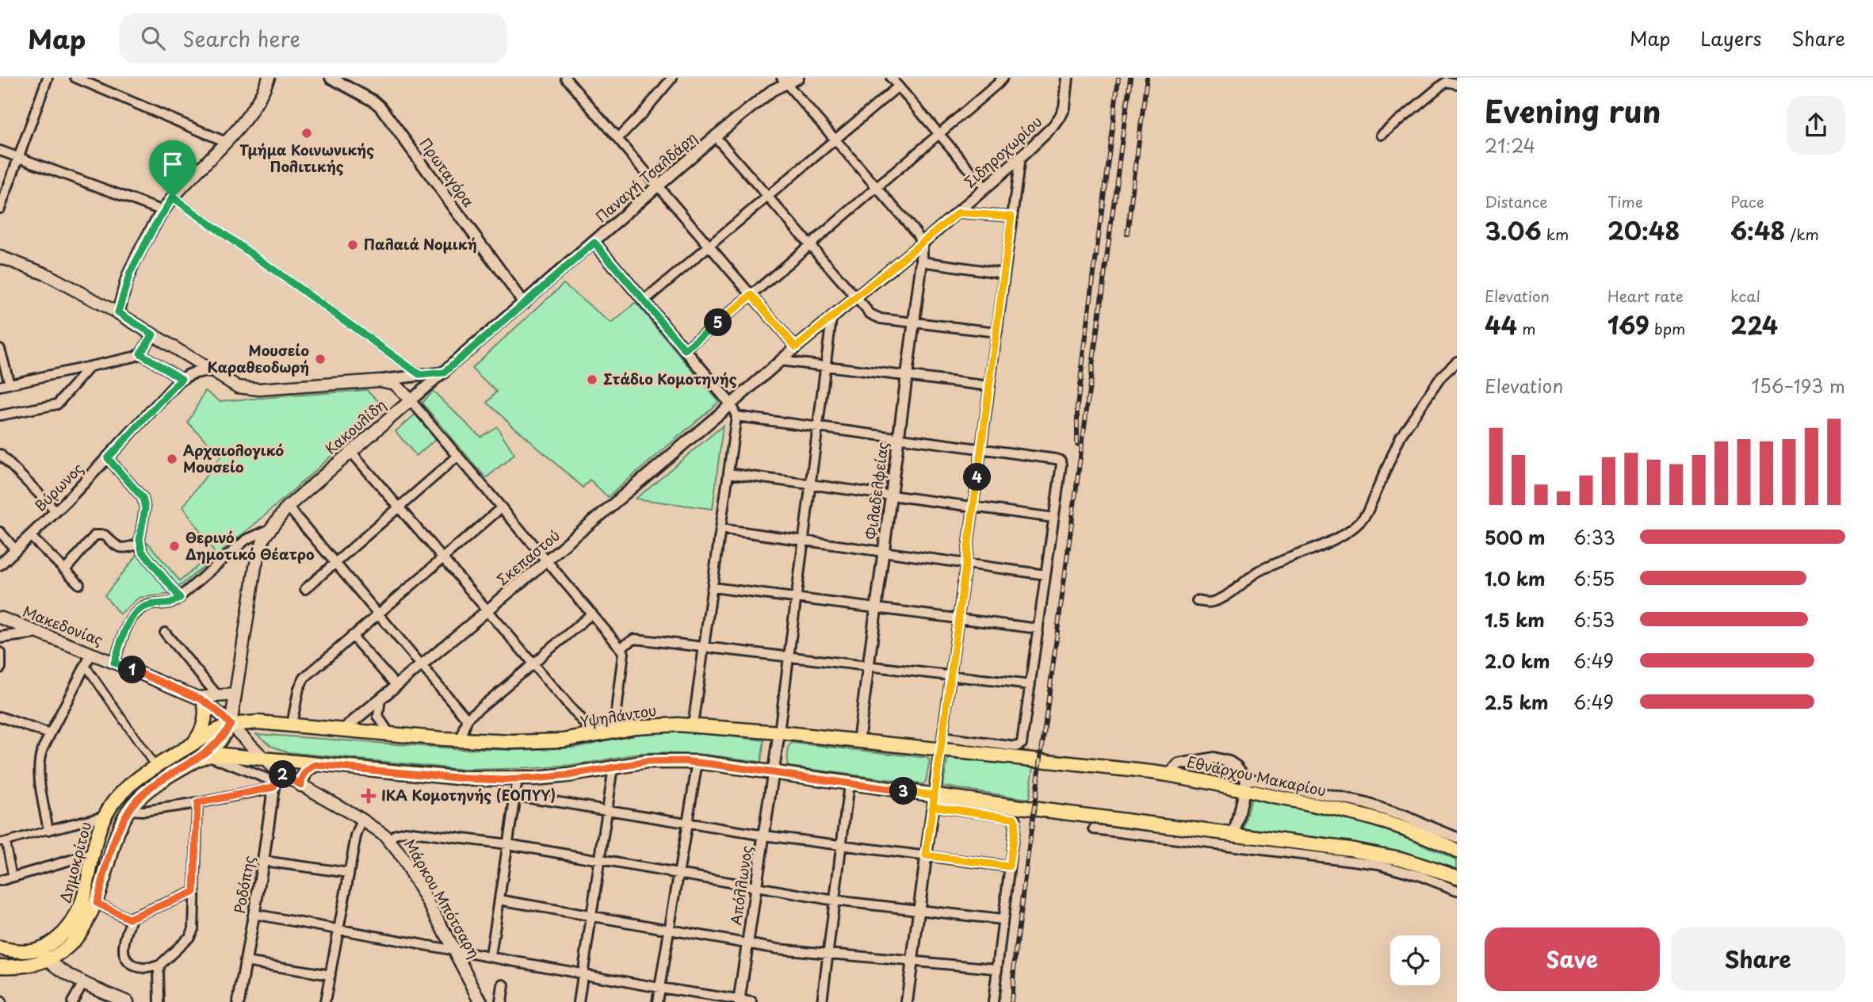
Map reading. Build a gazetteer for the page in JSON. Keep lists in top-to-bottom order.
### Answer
{
  "streets": {
    "main road": [
      "Κακουλίδη",
      "Μακεδονίας",
      "Υψηλάντου",
      "Εθνάρχου Μακαρίου",
      "Δημοκρίτου",
      "Μάρκου Μπότσαρη"
    ],
    "street": [
      "Σιδηροχωρίου",
      "Πρωταγόρα",
      "Παναγή Τσαλδάρη",
      "Βύρωνος",
      "Φιλαδελφείας",
      "Σκεπαστού",
      "Ροδόπης",
      "Απόλλωνος"
    ]
  },
  "crossings": [
    ["Σιδηροχωρίου", "Φιλαδελφείας"],
    ["Σιδηροχωρίου", "Σκεπαστού"],
    ["Πρωταγόρα", "Παναγή Τσαλδάρη"],
    ["Παναγή Τσαλδάρη", "Κακουλίδη"],
    ["Κακουλίδη", "Μακεδονίας"],
    ["Κακουλίδη", "Υψηλάντου"],
    ["Κακουλίδη", "Δημοκρίτου"],
    ["Κακουλίδη", "Μάρκου Μπότσαρη"],
    ["Φιλαδελφείας", "Υψηλάντου"],
    ["Σκεπαστού", "Υψηλάντου"],
    ["Μακεδονίας", "Υψηλάντου"],
    ["Μακεδονίας", "Δημοκρίτου"],
    ["Μακεδονίας", "Μάρκου Μπότσαρη"],
    ["Υψηλάντου", "Εθνάρχου Μακαρίου"],
    ["Υψηλάντου", "Δημοκρίτου"],
    ["Υψηλάντου", "Απόλλωνος"],
    ["Υψηλάντου", "Μάρκου Μπότσαρη"],
    ["Δημοκρίτου", "Μάρκου Μπότσαρη"],
    ["Ροδόπης", "Μάρκου Μπότσαρη"]
  ],
  "places": {
    "other": [
      "Τμήμα Κοινωνικής Πολιτικής",
      "Παλαιά Νομική",
      "Μουσείο Καραθεοδωρή",
      "Στάδιο Κομοτηνής",
      "Αρχαιολογικό Μουσείο",
      "Θερινό Δημοτικό Θέατρο"
    ],
    "health": ["ΙΚΑ Κομοτηνής (ΕΟΠΥΥ)"]
  },
  "page": {
    "header": "Map",
    "search": "Search here",
    "nav": ["Map", "Layers", "Share"],
    "heading": ["Evening run", "21:24"],
    "stats": [
      ["Distance", "3.06 km"],
      ["Time", "20:48"],
      ["Pace", "6:48 /km"],
      ["Elevation", "44 m"],
      ["Heart rate", "169 bpm"],
      ["kcal", "224"]
    ],
    "pins": [
      "5",
      "4",
      "1",
      "2",
      "3"
    ],
    "chart": ["Elevation", "156–193 m"],
    "list": [
      {
        "name": "500 m",
        "note": "6:33"
      },
      {
        "name": "1.0 km",
        "note": "6:55"
      },
      {
        "name": "1.5 km",
        "note": "6:53"
      },
      {
        "name": "2.0 km",
        "note": "6:49"
      },
      {
        "name": "2.5 km",
        "note": "6:49"
      }
    ],
    "buttons": ["Save", "Share"]
  }
}
